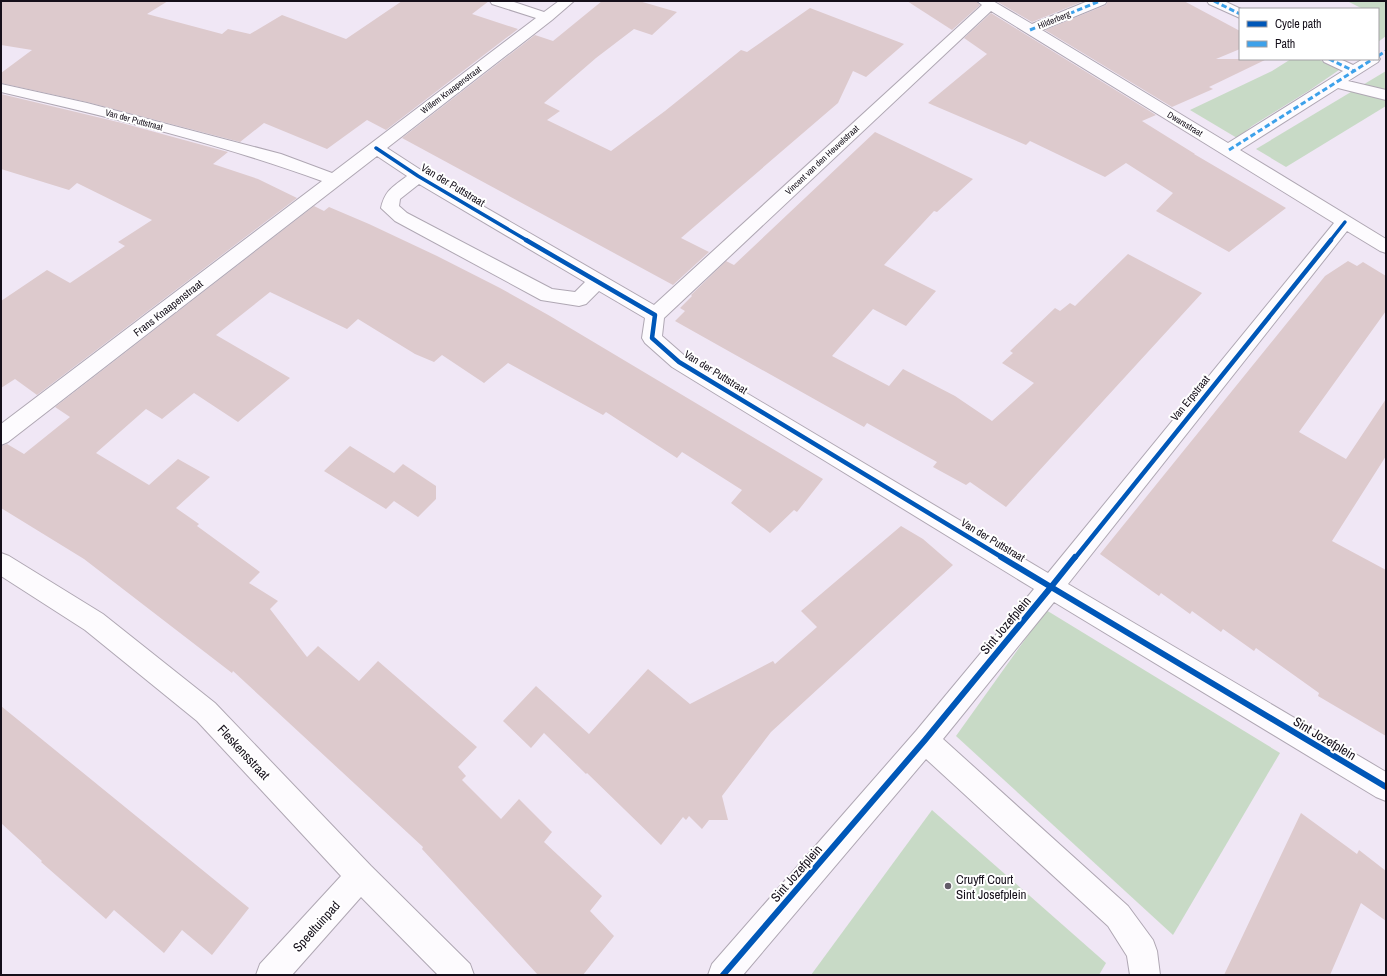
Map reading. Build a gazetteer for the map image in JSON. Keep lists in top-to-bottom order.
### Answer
{
  "streets": {
    "street": [
      "Hilderberg",
      "Willem Knaapenstraat",
      "Van der Puttstraat",
      "Dwarsstraat",
      "Vincent van den Heuvelstraat",
      "Frans Knaapenstraat",
      "Van Erpstraat",
      "Sint Jozefplein",
      "Fleskensstraat",
      "Speeltuinpad"
    ]
  },
  "crossings": [
    ["Hilderberg", "Dwarsstraat"],
    ["Willem Knaapenstraat", "Van der Puttstraat"],
    ["Willem Knaapenstraat", "Frans Knaapenstraat"],
    ["Van der Puttstraat", "Vincent van den Heuvelstraat"],
    ["Van der Puttstraat", "Frans Knaapenstraat"],
    ["Van der Puttstraat", "Van Erpstraat"],
    ["Van der Puttstraat", "Sint Jozefplein"],
    ["Dwarsstraat", "Vincent van den Heuvelstraat"],
    ["Dwarsstraat", "Van Erpstraat"],
    ["Van Erpstraat", "Sint Jozefplein"],
    ["Fleskensstraat", "Speeltuinpad"]
  ],
  "places": ["Cruyff Court Sint Josefplein"],
  "legend": ["Cycle path", "Path"]
}
